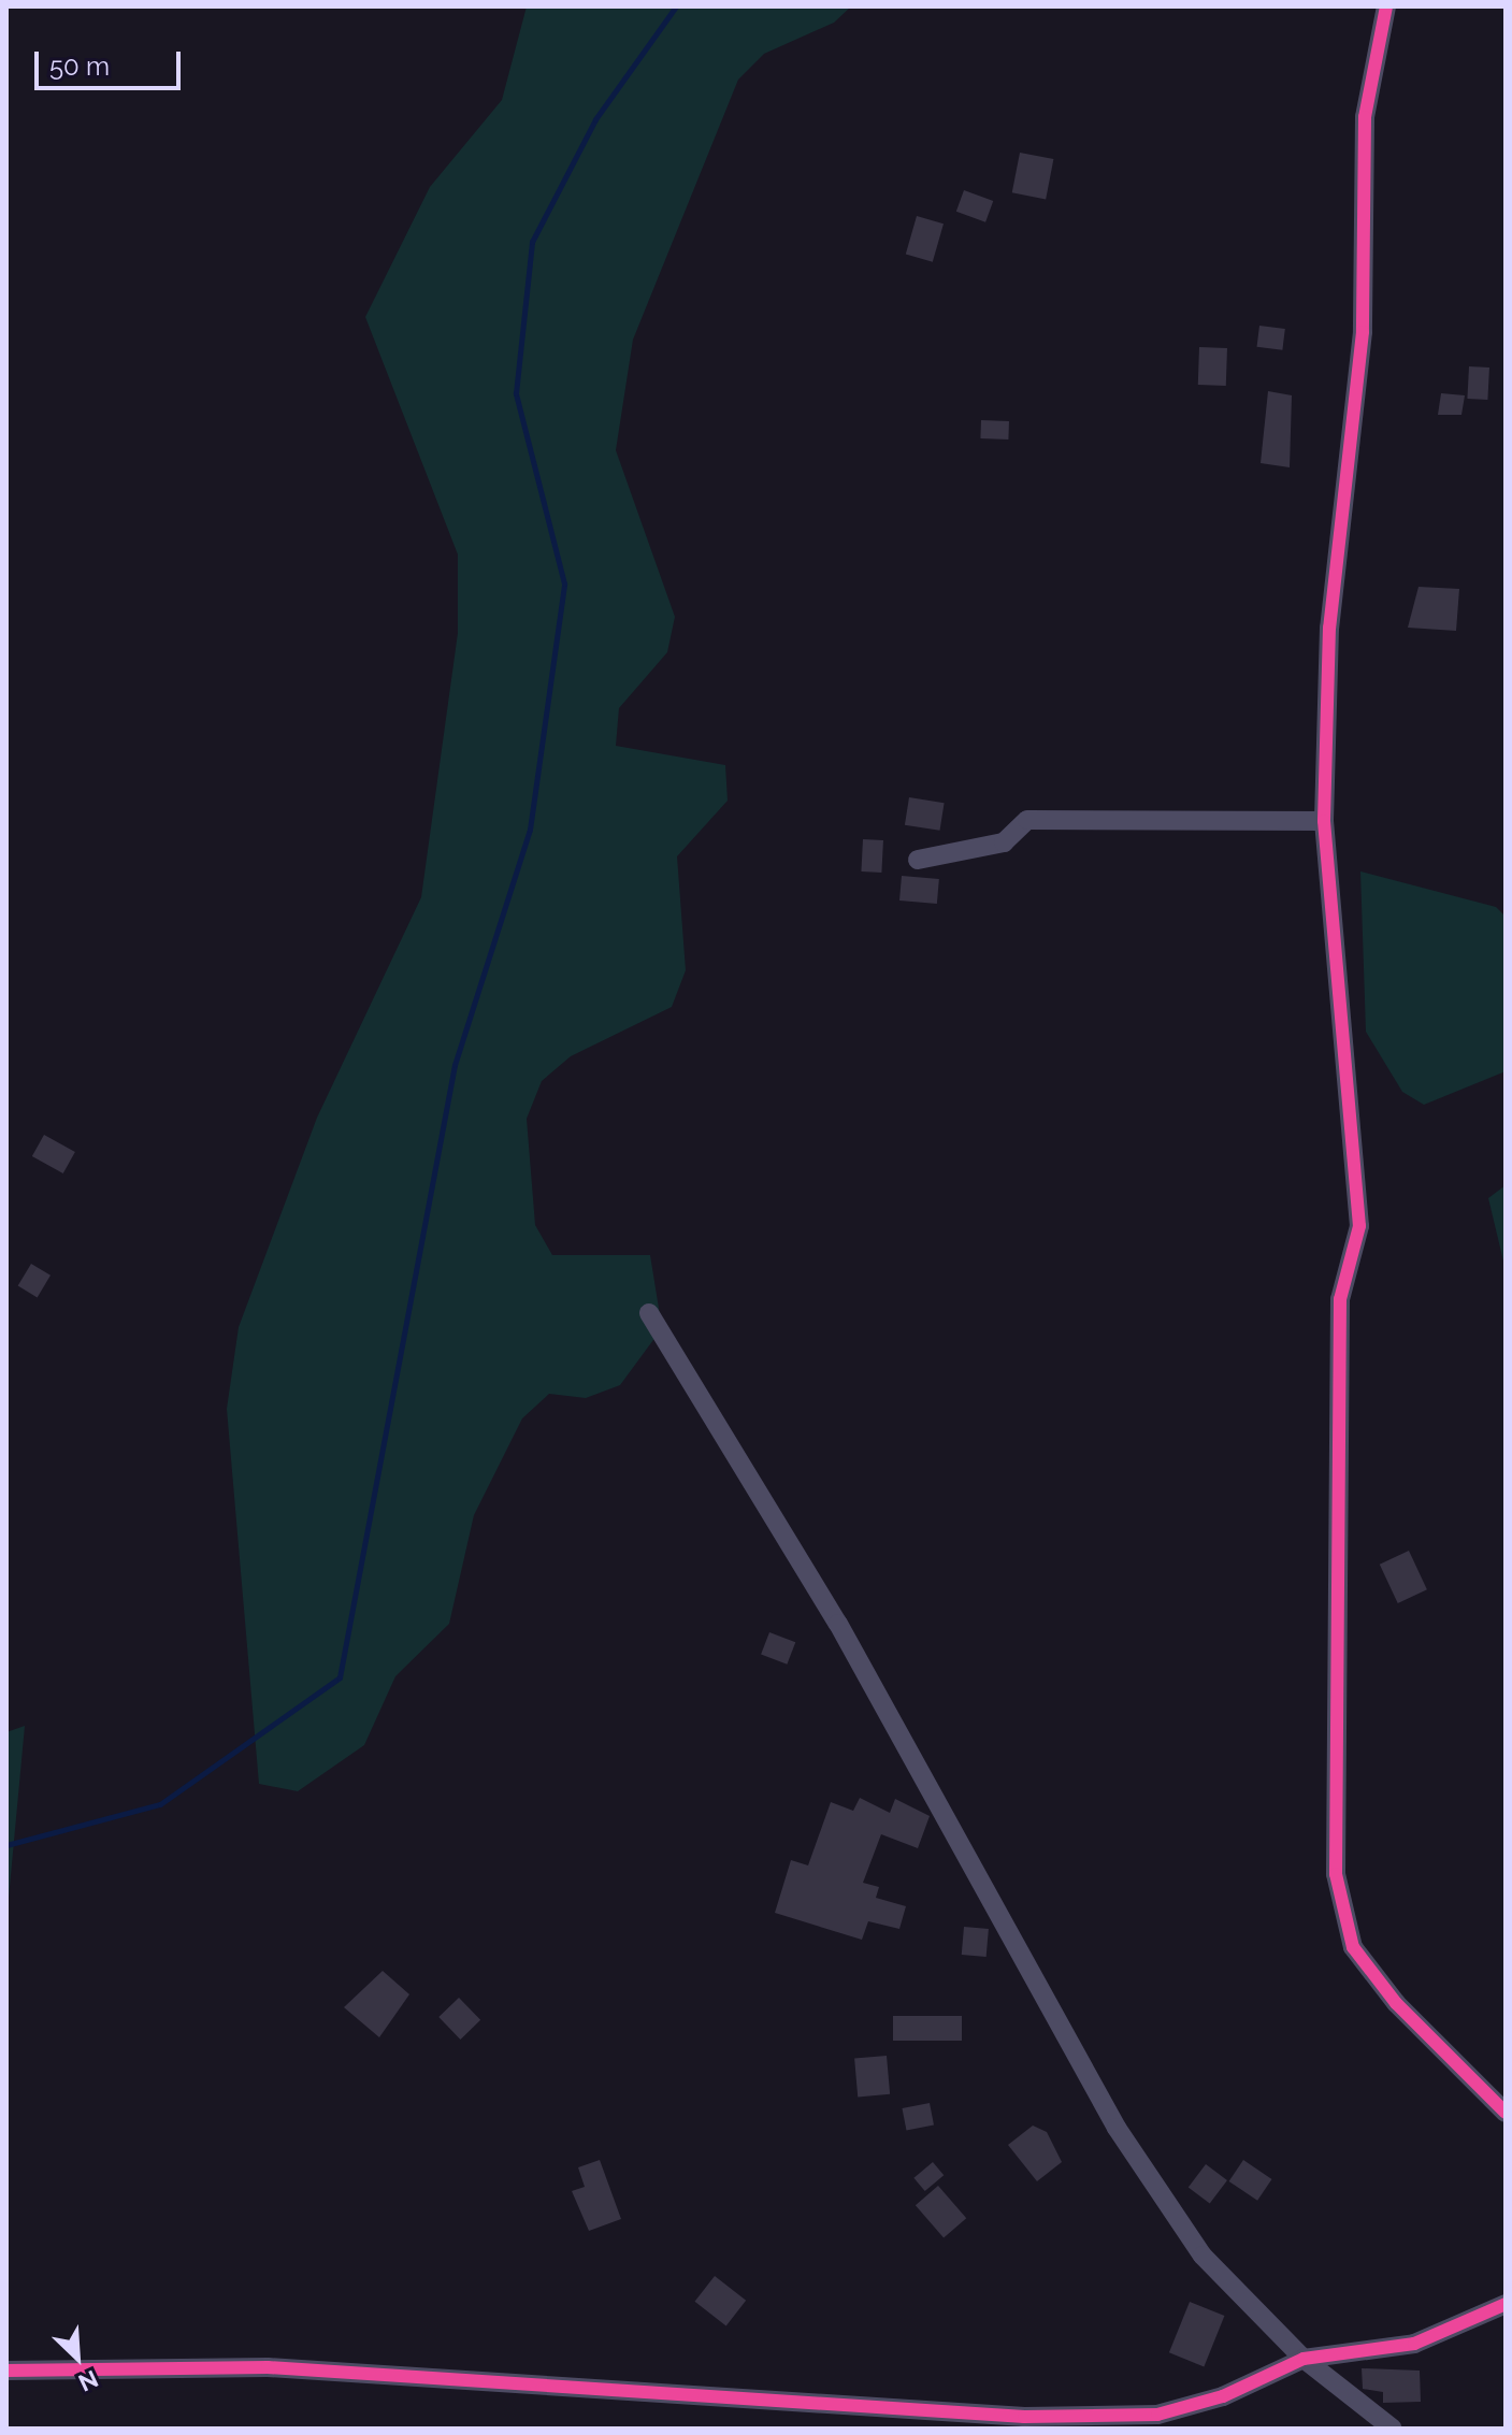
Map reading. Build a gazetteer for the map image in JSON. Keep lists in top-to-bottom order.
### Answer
{
  "scale_bar": "50 m",
  "north": "bottom right"
}
